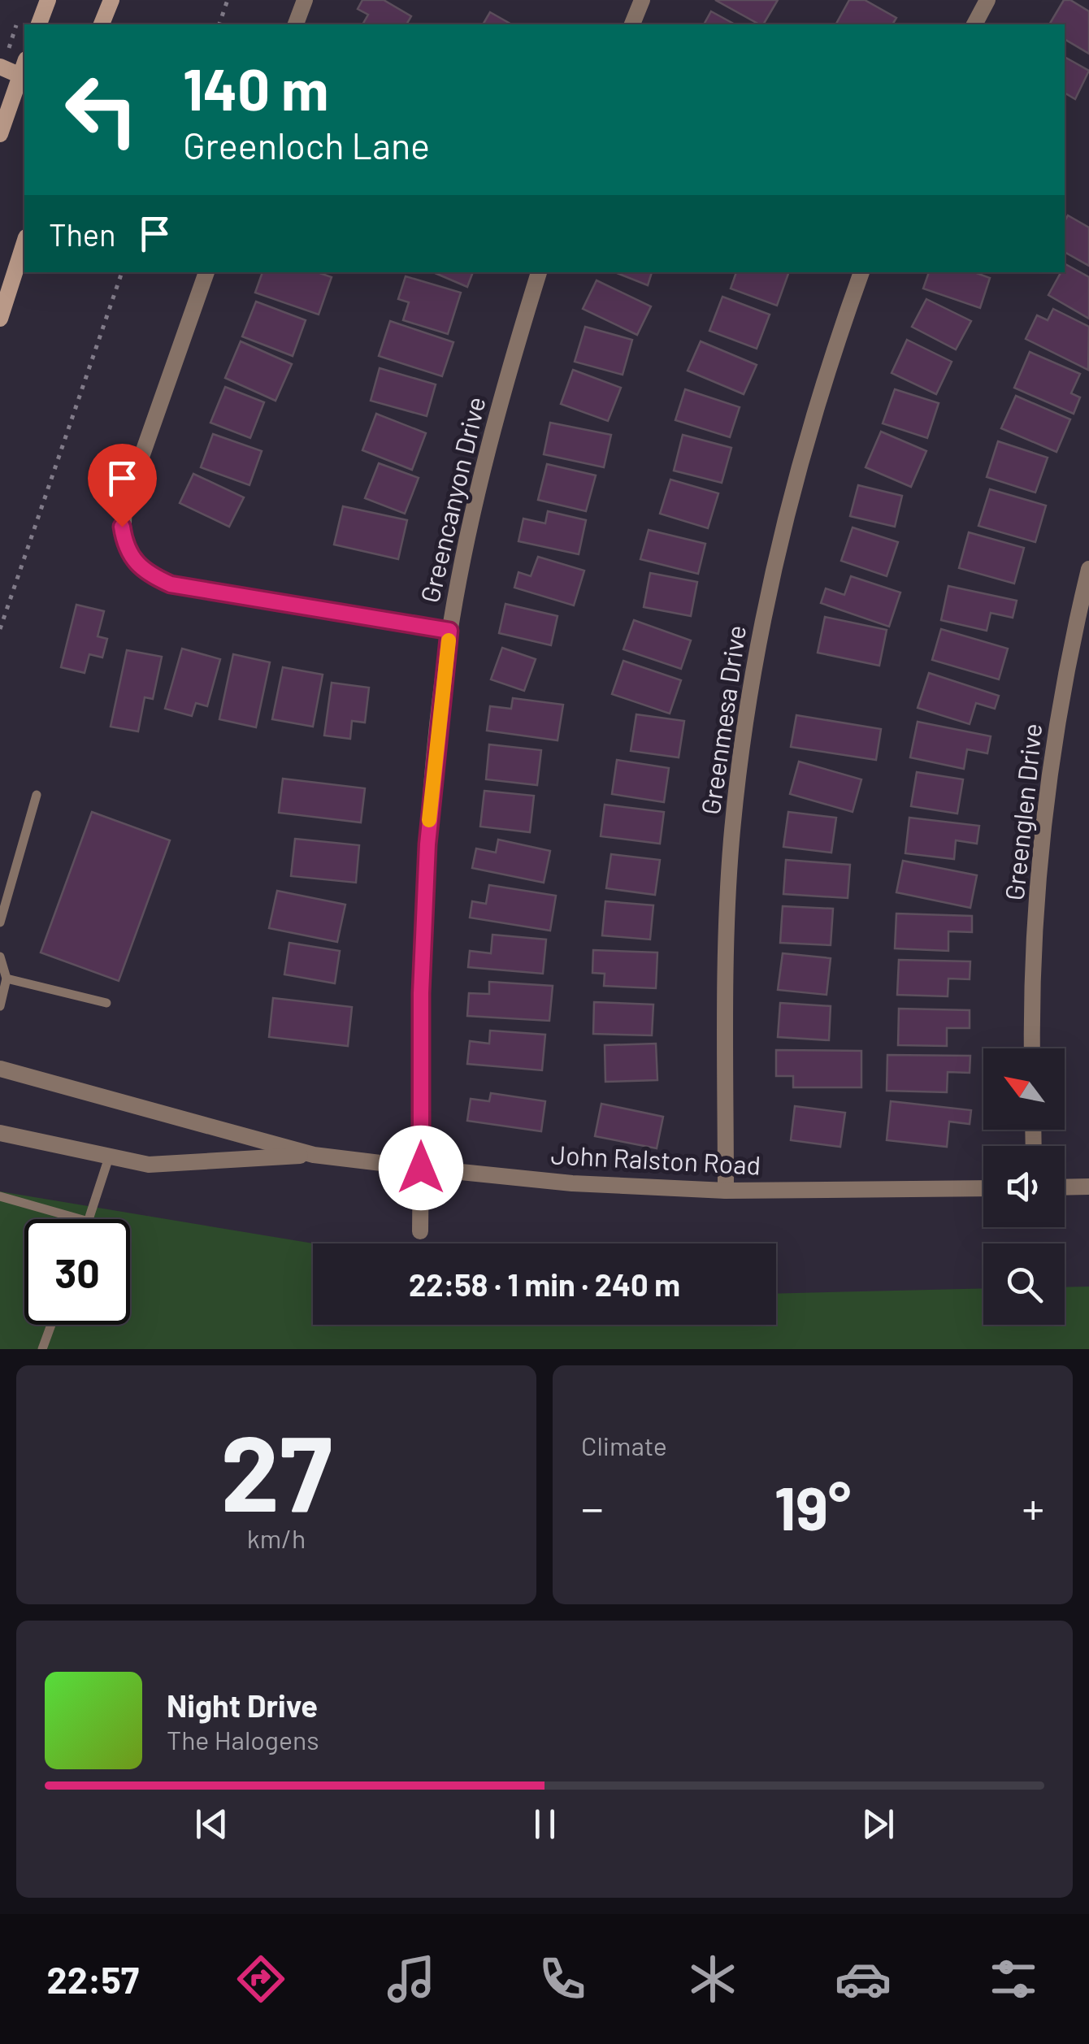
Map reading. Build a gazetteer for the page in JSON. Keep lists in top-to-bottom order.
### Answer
{
  "streets": {
    "street": [
      "Greencanyon Drive",
      "Greenmesa Drive",
      "Greenglen Drive",
      "John Ralston Road"
    ]
  },
  "crossings": [
    ["Greencanyon Drive", "John Ralston Road"],
    ["Greenmesa Drive", "John Ralston Road"]
  ],
  "north": "top left",
  "page": {
    "turn": ["140 m", "Greenloch Lane"],
    "then": "Then",
    "limit": "30",
    "trip": "22:58 · 1 min · 240 m",
    "tile": [
      ["27", "km/h"],
      "Climate"
    ],
    "heat": ["−", "19°", "+"],
    "song": ["Night Drive", "The Halogens"],
    "tabs": "22:57"
  }
}
